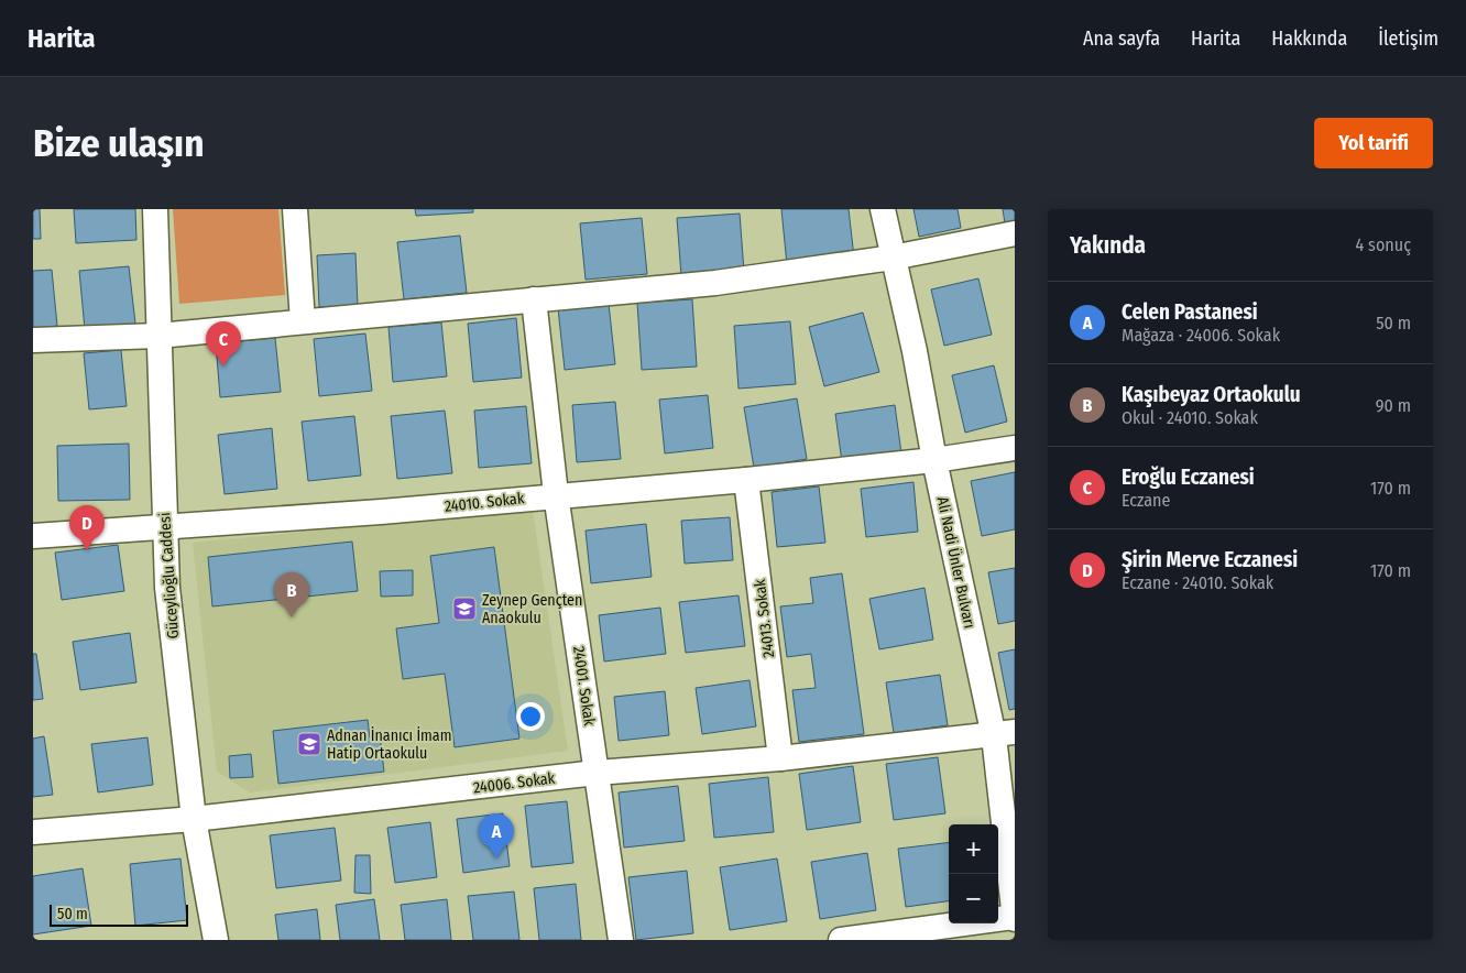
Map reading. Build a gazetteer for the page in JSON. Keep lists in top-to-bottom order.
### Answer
{
  "streets": {
    "street": [
      "24010. Sokak",
      "Ali Nadi Ünler Bulvarı",
      "Güceylioğlu Caddesi",
      "24013. Sokak",
      "24001. Sokak",
      "24006. Sokak"
    ]
  },
  "crossings": [
    ["24010. Sokak", "Ali Nadi Ünler Bulvarı"],
    ["24010. Sokak", "Güceylioğlu Caddesi"],
    ["24010. Sokak", "24013. Sokak"],
    ["24010. Sokak", "24001. Sokak"],
    ["Ali Nadi Ünler Bulvarı", "24006. Sokak"],
    ["Güceylioğlu Caddesi", "24006. Sokak"],
    ["24013. Sokak", "24006. Sokak"],
    ["24001. Sokak", "24006. Sokak"]
  ],
  "places": {
    "school or university": ["Zeynep Gençten Anaokulu", "Adnan İnanıcı İmam Hatip Ortaokulu"]
  },
  "scale_bar": "50 m",
  "page": {
    "header": "Harita",
    "nav": [
      "Ana sayfa",
      "Harita",
      "Hakkında",
      "İletişim"
    ],
    "buttons": "Yol tarifi",
    "title": "Bize ulaşın",
    "heading": ["Yakında", "4 sonuç"],
    "list": [
      {
        "mark": "A",
        "name": "Celen Pastanesi",
        "note": "Mağaza · 24006. Sokak",
        "value": "50 m"
      },
      {
        "mark": "B",
        "name": "Kaşıbeyaz Ortaokulu",
        "note": "Okul · 24010. Sokak",
        "value": "90 m"
      },
      {
        "mark": "C",
        "name": "Eroğlu Eczanesi",
        "note": "Eczane",
        "value": "170 m"
      },
      {
        "mark": "D",
        "name": "Şirin Merve Eczanesi",
        "note": "Eczane · 24010. Sokak",
        "value": "170 m"
      }
    ],
    "pins": [
      "C",
      "D",
      "B",
      "A"
    ],
    "map_buttons": ["+", "−"],
    "scale": "50 m"
  }
}
